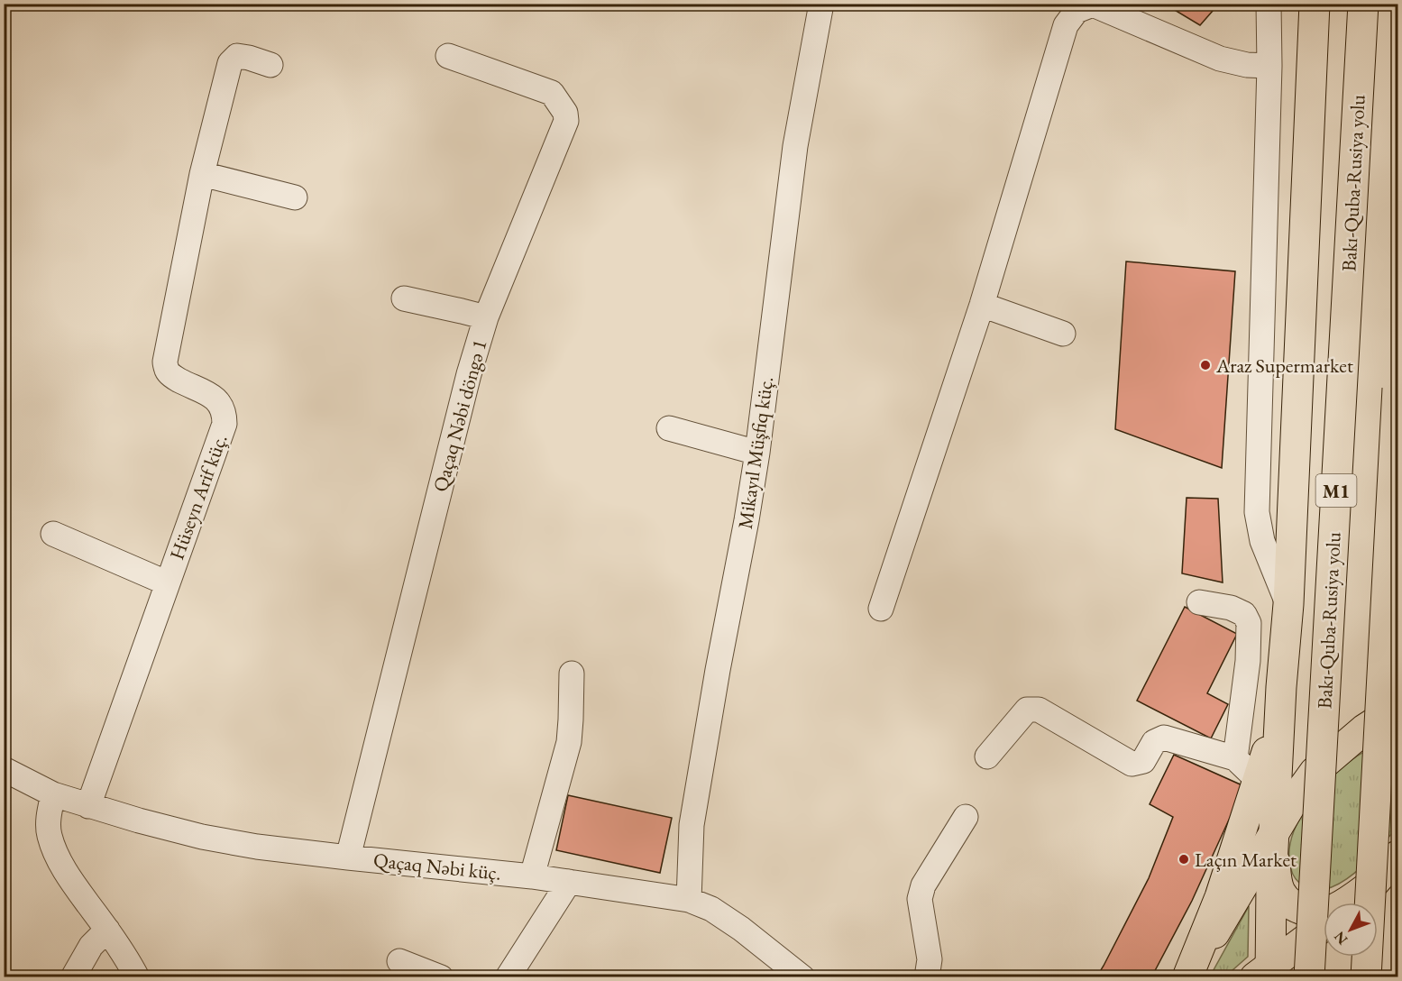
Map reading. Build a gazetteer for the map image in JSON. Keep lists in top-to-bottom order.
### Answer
{
  "streets": {
    "main road": ["Bakı-Quba-Rusiya yolu", "M1"],
    "street": [
      "Qaçaq Nəbi döngə 1",
      "Mikayıl Müşfiq küç.",
      "Hüseyn Arif küç.",
      "Qaçaq Nəbi küç."
    ]
  },
  "crossings": [
    ["Qaçaq Nəbi döngə 1", "Qaçaq Nəbi küç."],
    ["Mikayıl Müşfiq küç.", "Qaçaq Nəbi küç."],
    ["Hüseyn Arif küç.", "Qaçaq Nəbi küç."]
  ],
  "places": ["Araz Supermarket", "Laçın Market"],
  "north": "bottom left"
}
